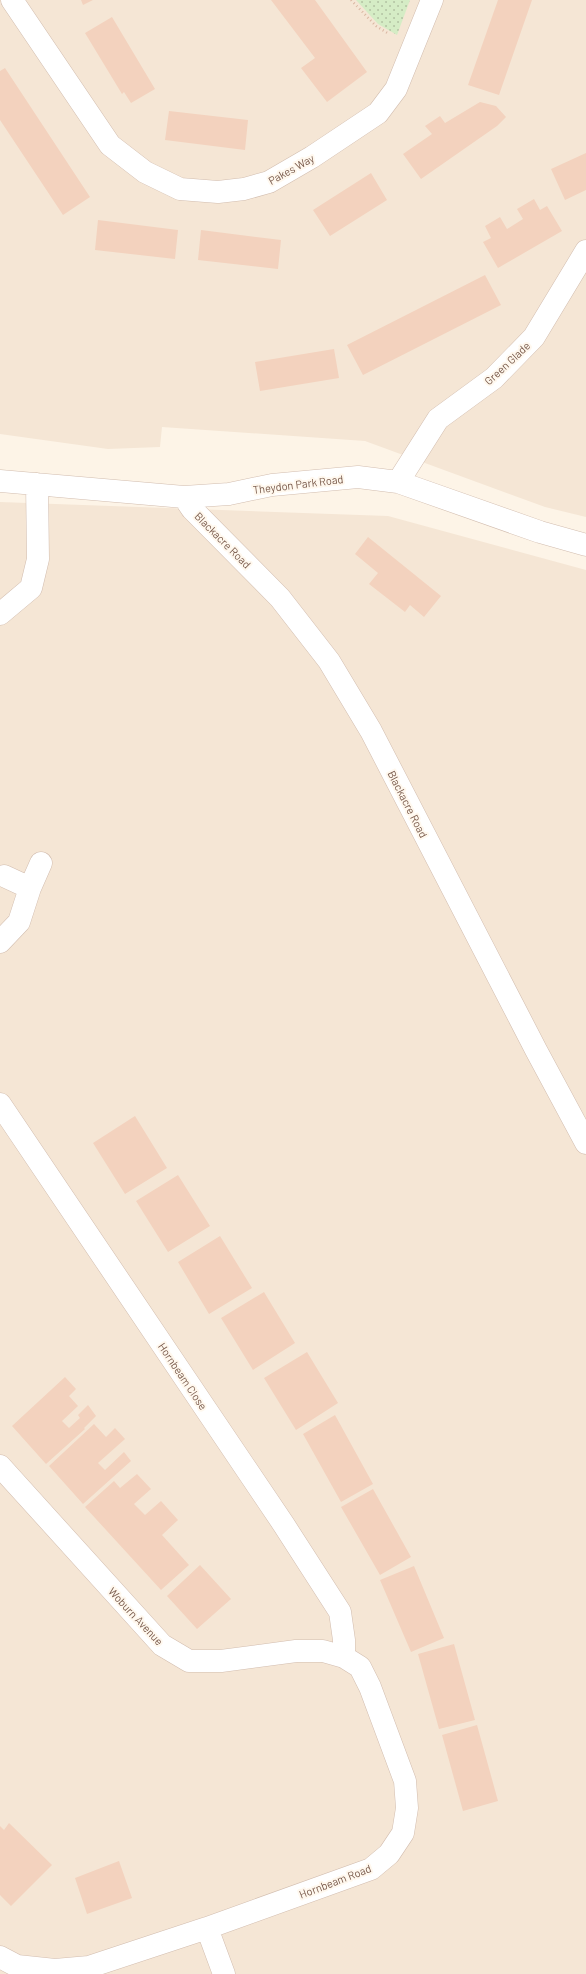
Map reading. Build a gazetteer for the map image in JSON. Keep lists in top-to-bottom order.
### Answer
{
  "streets": {
    "street": [
      "Pakes Way",
      "Green Glade",
      "Theydon Park Road",
      "Blackacre Road",
      "Hornbeam Close",
      "Woburn Avenue",
      "Hornbeam Road"
    ]
  },
  "crossings": [
    ["Green Glade", "Theydon Park Road"],
    ["Theydon Park Road", "Blackacre Road"],
    ["Hornbeam Close", "Woburn Avenue"],
    ["Hornbeam Close", "Hornbeam Road"],
    ["Woburn Avenue", "Hornbeam Road"]
  ]
}
